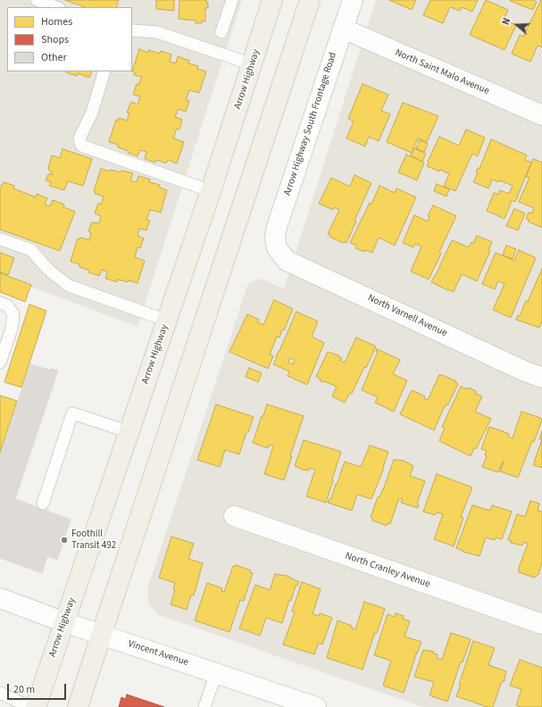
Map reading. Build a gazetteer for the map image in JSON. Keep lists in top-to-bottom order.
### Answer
{
  "streets": {
    "main road": ["Arrow Highway"],
    "street": [
      "North Saint Malo Avenue",
      "Arrow Highway South Frontage Road",
      "North Varnell Avenue",
      "North Cranley Avenue",
      "Vincent Avenue"
    ]
  },
  "crossings": [
    ["North Saint Malo Avenue", "Arrow Highway South Frontage Road"],
    ["Arrow Highway", "Vincent Avenue"],
    ["Arrow Highway South Frontage Road", "North Varnell Avenue"]
  ],
  "places": ["Foothill Transit 492"],
  "legend": ["Homes", "Shops", "Other"],
  "scale_bar": "20 m",
  "north": "left"
}
